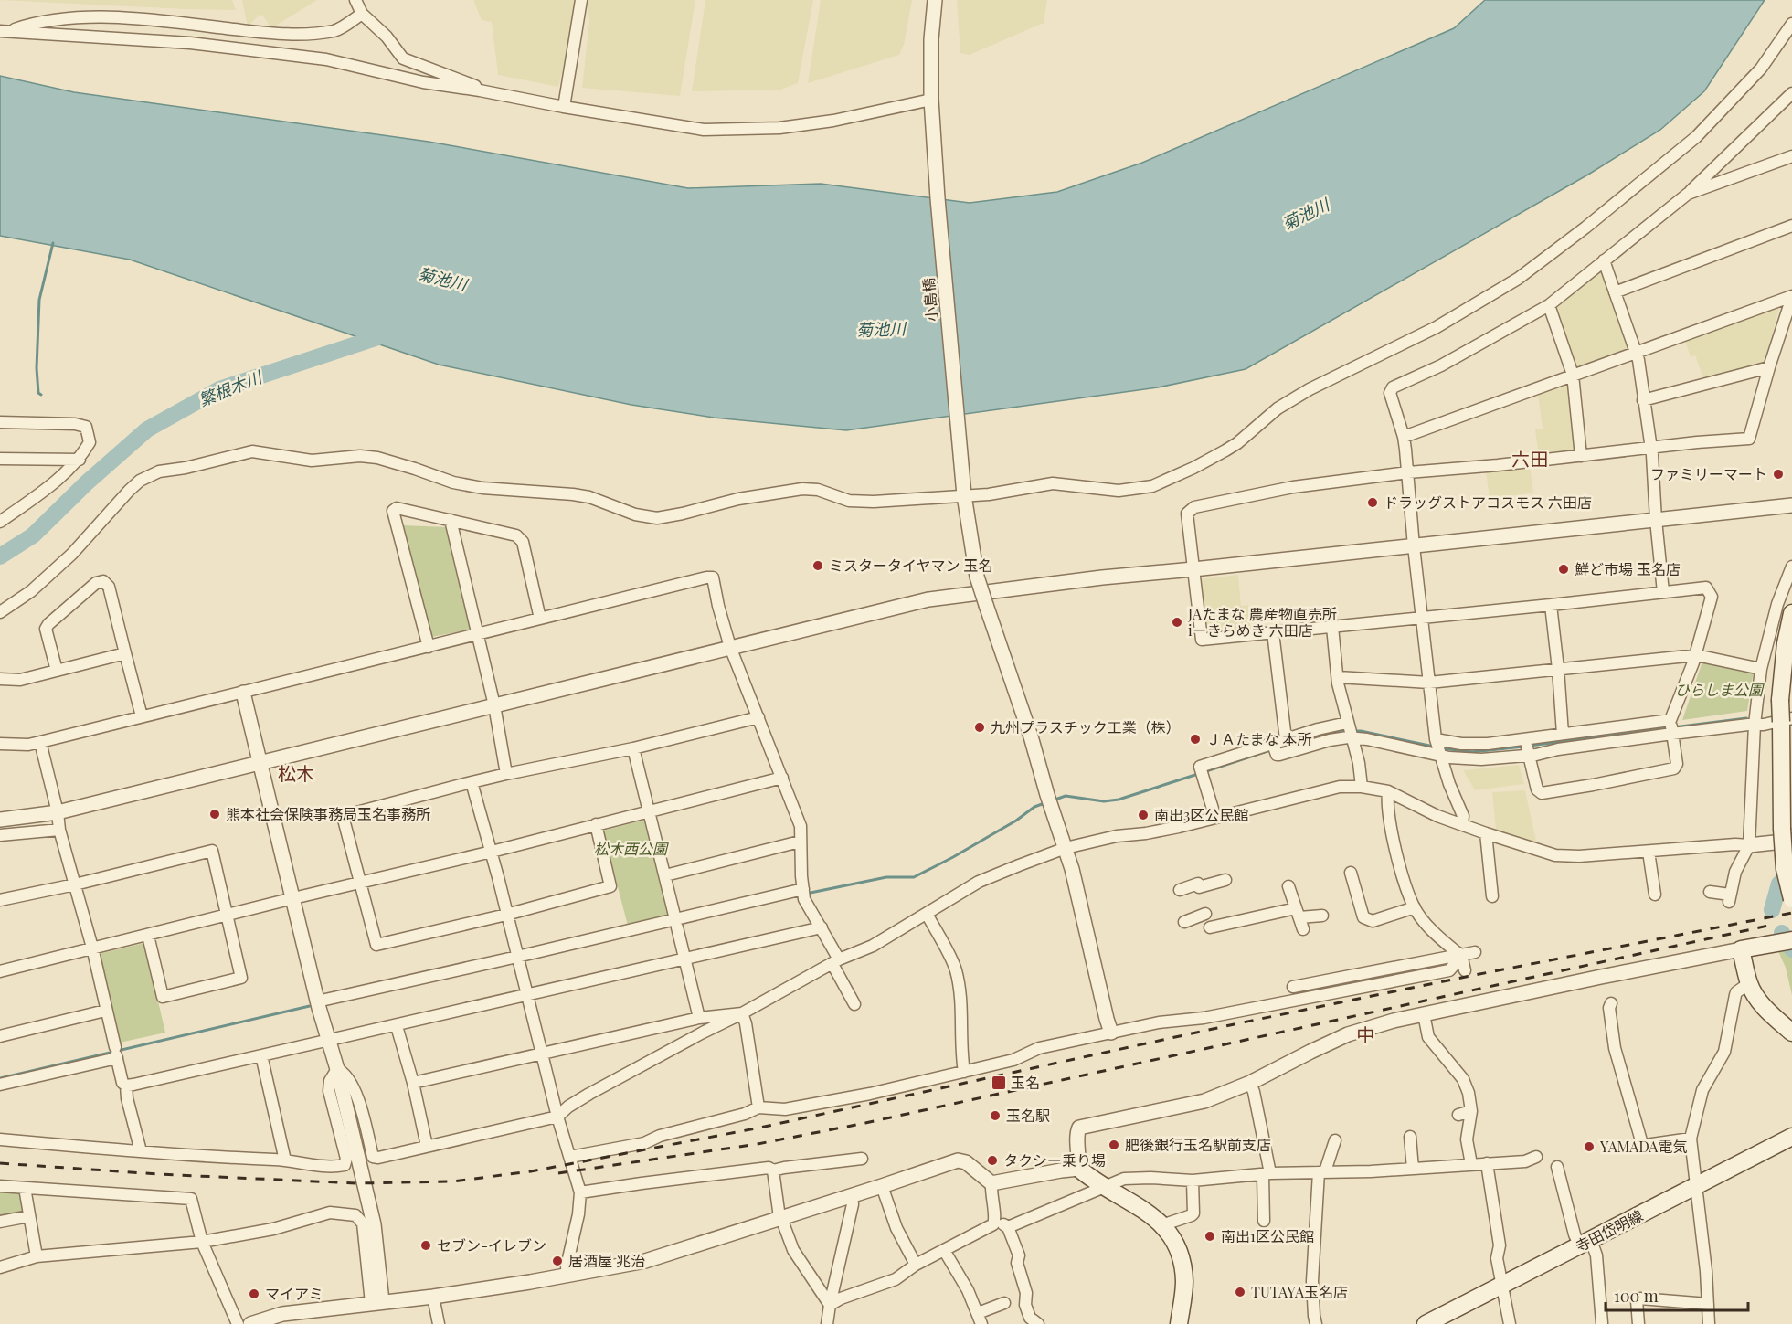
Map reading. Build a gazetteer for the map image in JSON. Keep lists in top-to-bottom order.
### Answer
{
  "streets": {
    "main road": ["寺田岱明線"],
    "street": ["小島橋"]
  },
  "districts": ["六田", "松木", "中"],
  "water": ["菊池川", "繁根木川"],
  "parks": ["ひらしま公園", "松木西公園"],
  "places": {
    "other": [
      "ファミリーマート",
      "ドラッグストアコスモス 六田店",
      "ミスタータイヤマン 玉名",
      "鮮ど市場 玉名店",
      "JAたまな 農産物直売所 i－きらめき 六田店",
      "九州プラスチック工業（株）",
      "ＪＡたまな 本所",
      "熊本社会保険事務局玉名事務所",
      "南出3区公民館",
      "玉名駅",
      "肥後銀行玉名駅前支店",
      "YAMADA電気",
      "タクシー乗り場",
      "南出1区公民館",
      "セブン-イレブン",
      "居酒屋 兆治",
      "TUTAYA玉名店",
      "マイアミ"
    ],
    "transit": ["玉名"]
  },
  "scale_bar": "100 m"
}
